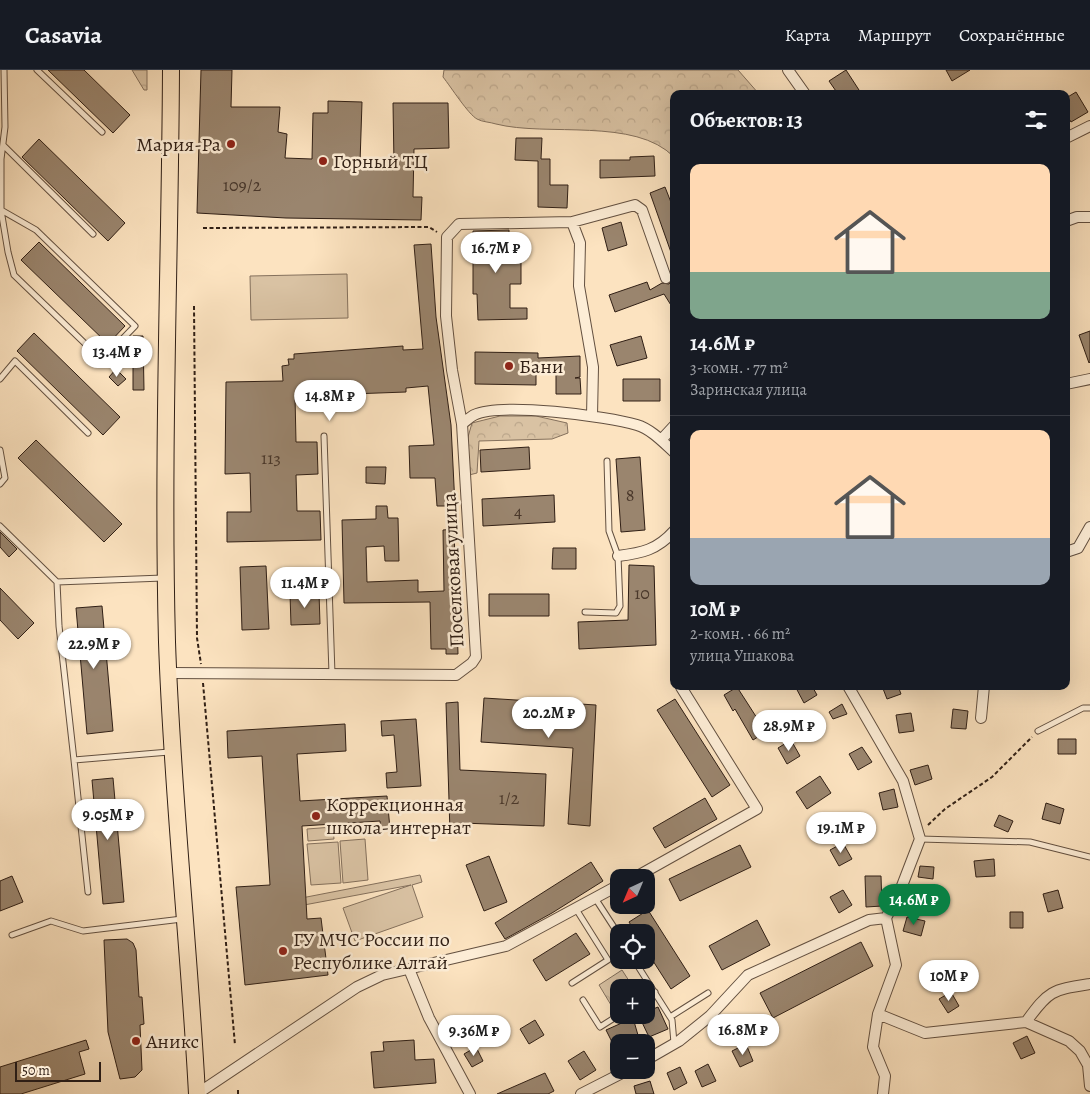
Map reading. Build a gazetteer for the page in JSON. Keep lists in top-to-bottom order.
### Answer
{
  "streets": {
    "street": ["Поселковая улица"]
  },
  "places": [
    "Мария-Ра",
    "Горный ТЦ",
    "Бани",
    "Коррекционная школа-интернат",
    "ГУ МЧС России по Республике Алтай",
    "Аникс"
  ],
  "house_numbers": [
    "109/2",
    "113",
    "8",
    "4",
    "10",
    "1/2"
  ],
  "scale_bar": "50 m",
  "north": "bottom left",
  "page": {
    "header": "Casavia",
    "nav": ["Карта", "Маршрут", "Сохранённые"],
    "heading": "Объектов: 13",
    "list": [
      {
        "name": "14.6M ₽",
        "note": "3-комн. · 77 m² · Заринская улица"
      },
      {
        "name": "10M ₽",
        "note": "2-комн. · 66 m² · улица Ушакова"
      }
    ],
    "price": [
      "16.7M ₽",
      "13.4M ₽",
      "14.8M ₽",
      "11.4M ₽",
      "22.9M ₽",
      "20.2M ₽",
      "28.9M ₽",
      "9.05M ₽",
      "19.1M ₽",
      "14.6M ₽",
      "10M ₽",
      "16.8M ₽",
      "9.36M ₽"
    ],
    "map_buttons": ["+", "−"],
    "scale": "50 m"
  }
}
